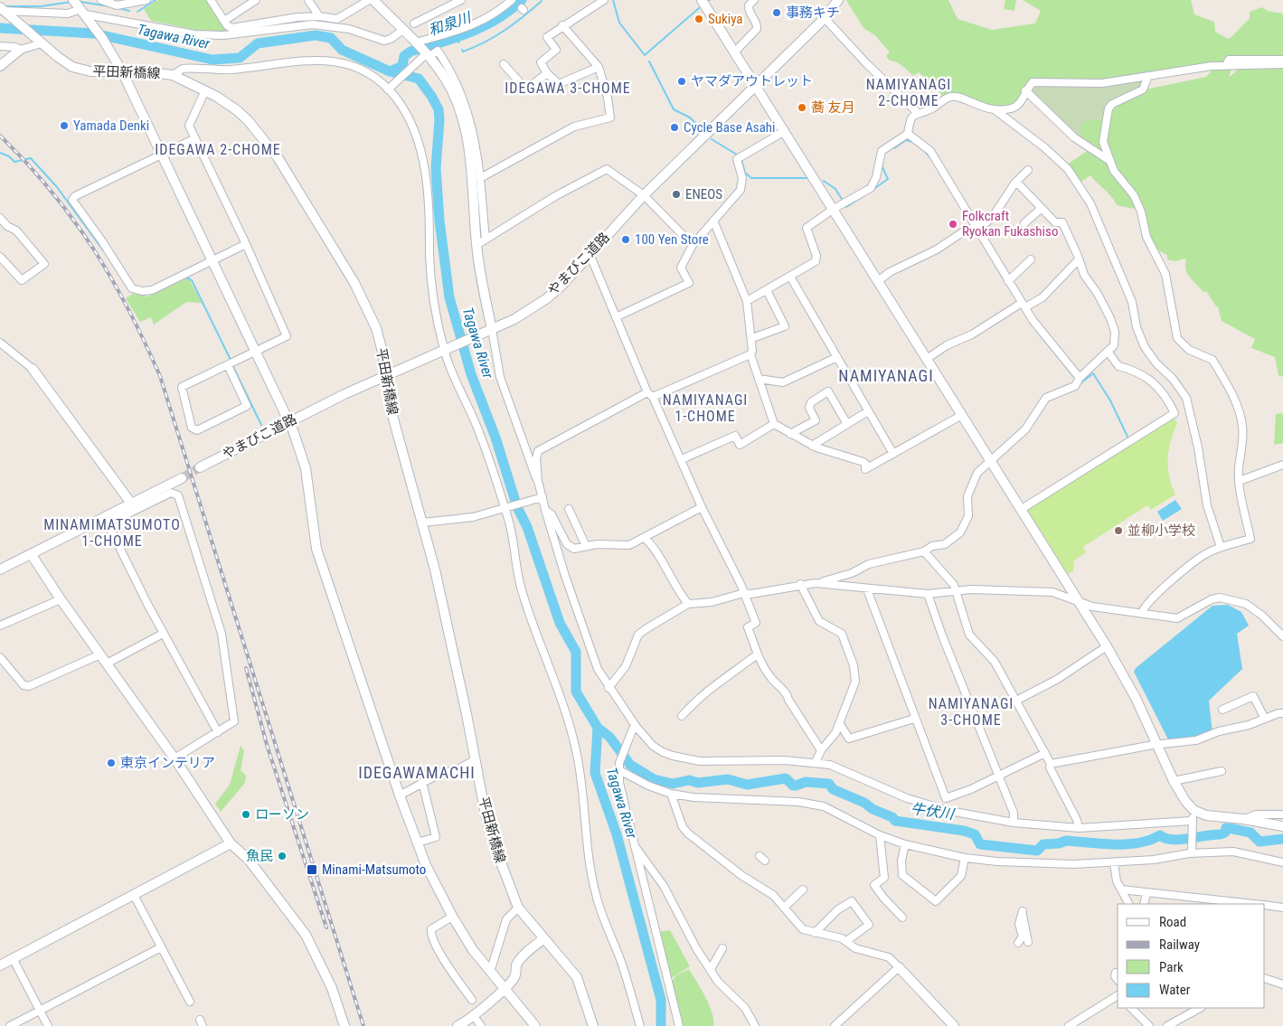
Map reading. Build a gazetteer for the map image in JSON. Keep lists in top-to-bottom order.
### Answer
{
  "streets": {
    "street": ["平田新橋線", "やまびこ道路"]
  },
  "crossings": [
    ["平田新橋線", "やまびこ道路"]
  ],
  "districts": [
    "NAMIYANAGI 2-CHOME",
    "IDEGAWA 3-CHOME",
    "IDEGAWA 2-CHOME",
    "NAMIYANAGI",
    "NAMIYANAGI 1-CHOME",
    "MINAMIMATSUMOTO 1-CHOME",
    "NAMIYANAGI 3-CHOME",
    "IDEGAWAMACHI"
  ],
  "water": ["和泉川", "Tagawa River", "牛伏川"],
  "places": {
    "other": [
      "事務キチ",
      "Sukiya",
      "ヤマダアウトレット",
      "蕎 友月",
      "Yamada Denki",
      "Cycle Base Asahi",
      "ENEOS",
      "Folkcraft Ryokan Fukashiso",
      "100 Yen Store",
      "並柳小学校",
      "東京インテリア",
      "ローソン",
      "魚民"
    ],
    "transit": ["Minami-Matsumoto"]
  },
  "legend": [
    "Road",
    "Railway",
    "Park",
    "Water"
  ]
}
